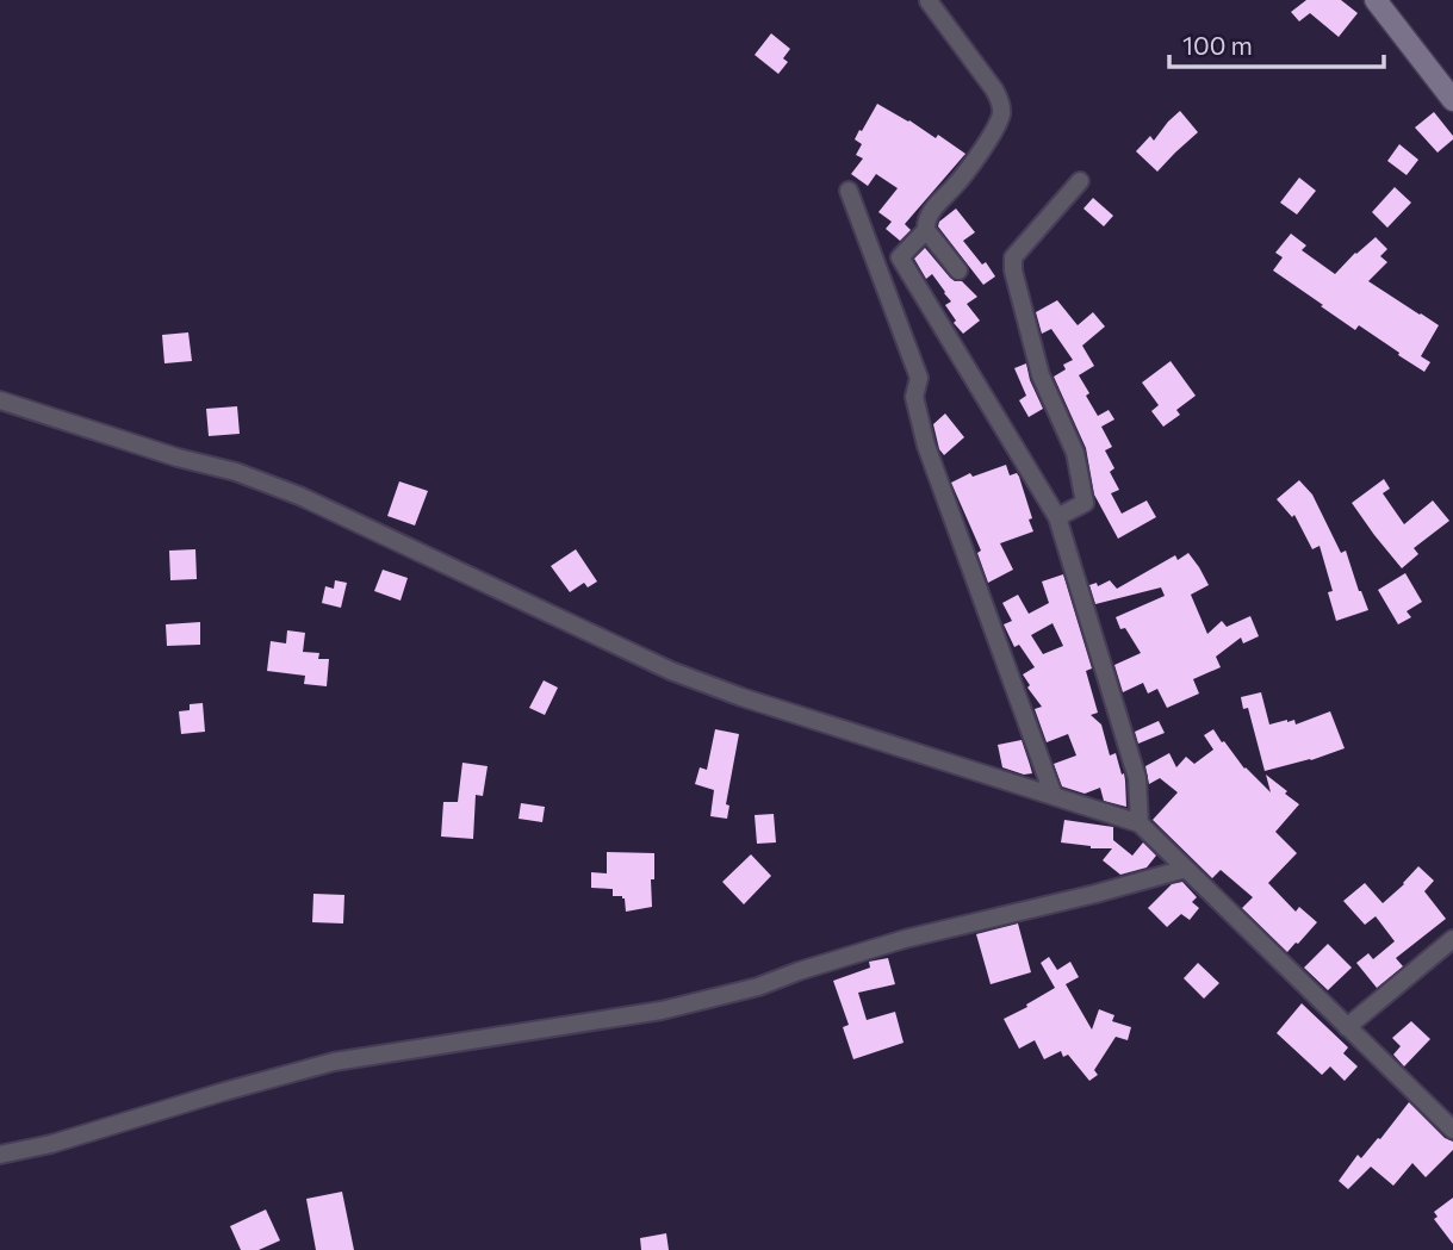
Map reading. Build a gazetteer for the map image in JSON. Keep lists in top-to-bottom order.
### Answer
{
  "scale_bar": "100 m"
}
